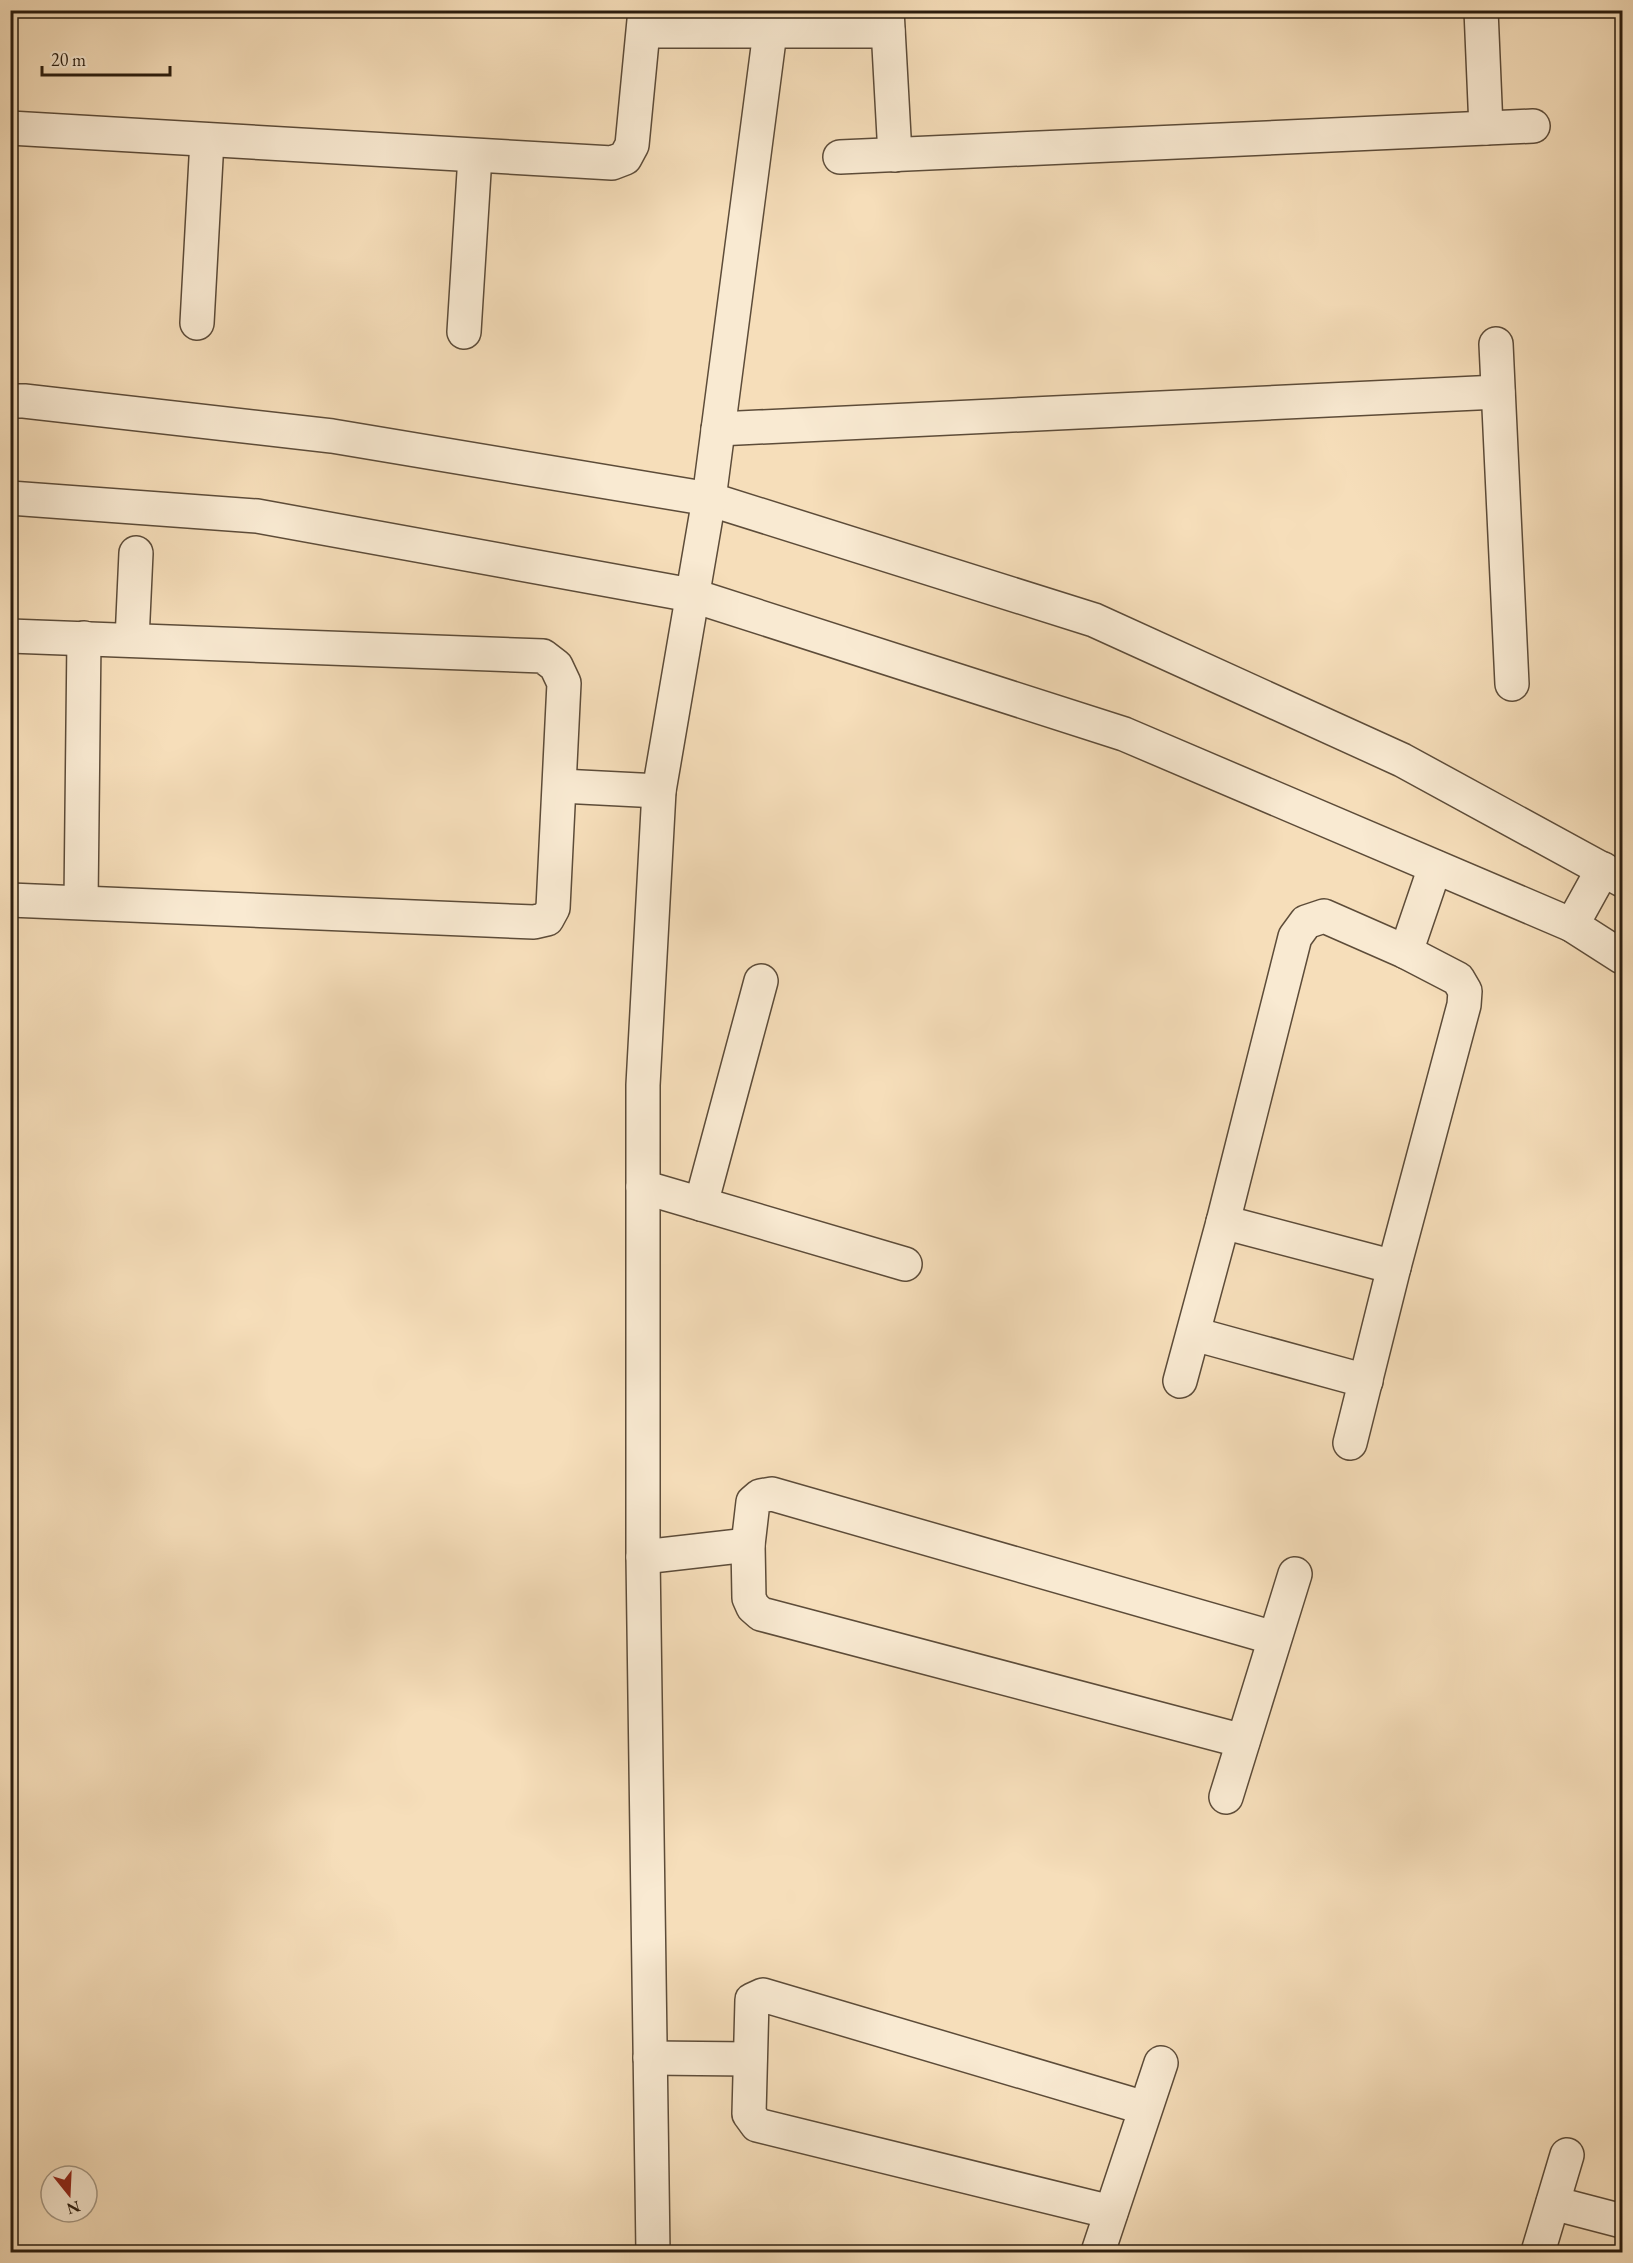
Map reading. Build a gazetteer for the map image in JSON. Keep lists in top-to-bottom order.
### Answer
{
  "scale_bar": "20 m",
  "north": "bottom"
}
